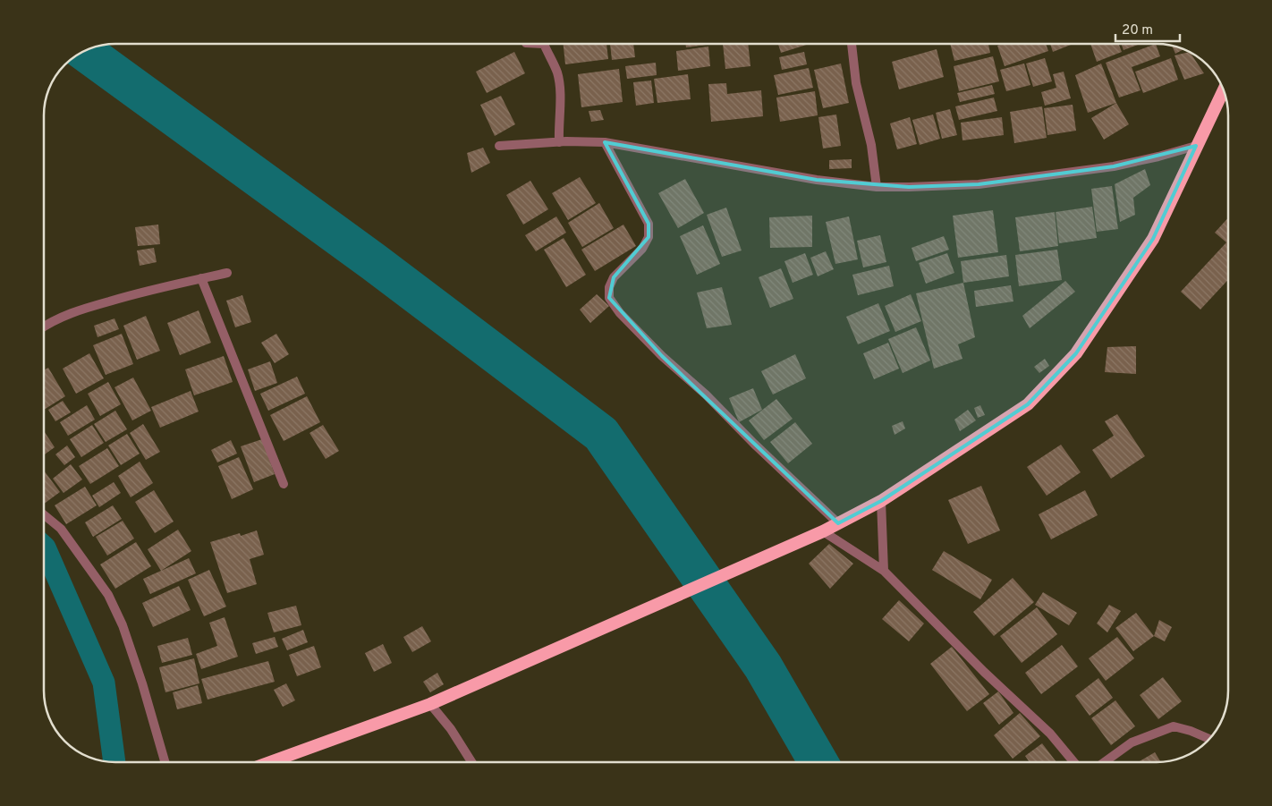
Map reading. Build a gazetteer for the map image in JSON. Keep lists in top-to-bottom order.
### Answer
{
  "scale_bar": "20 m"
}
